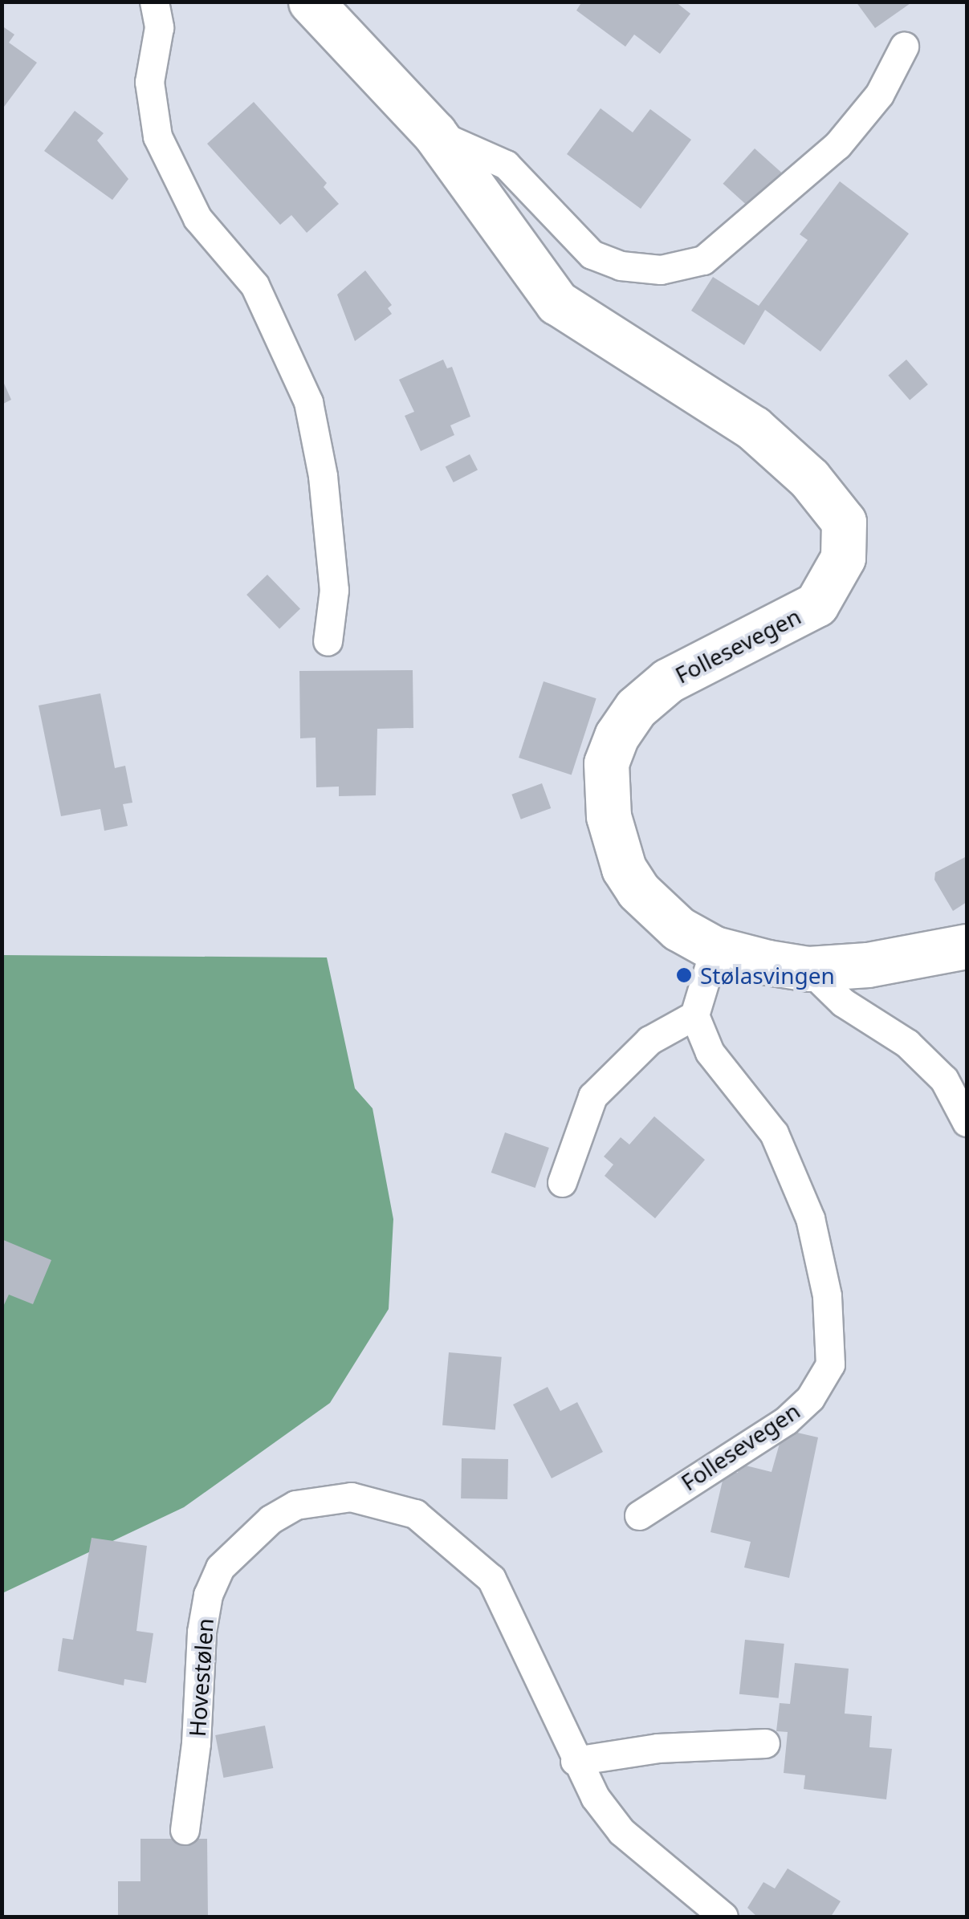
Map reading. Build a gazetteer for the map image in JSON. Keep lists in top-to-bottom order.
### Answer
{
  "streets": {
    "main road": ["Follesevegen"],
    "lane": ["Hovestølen"]
  },
  "places": ["Stølasvingen"]
}
